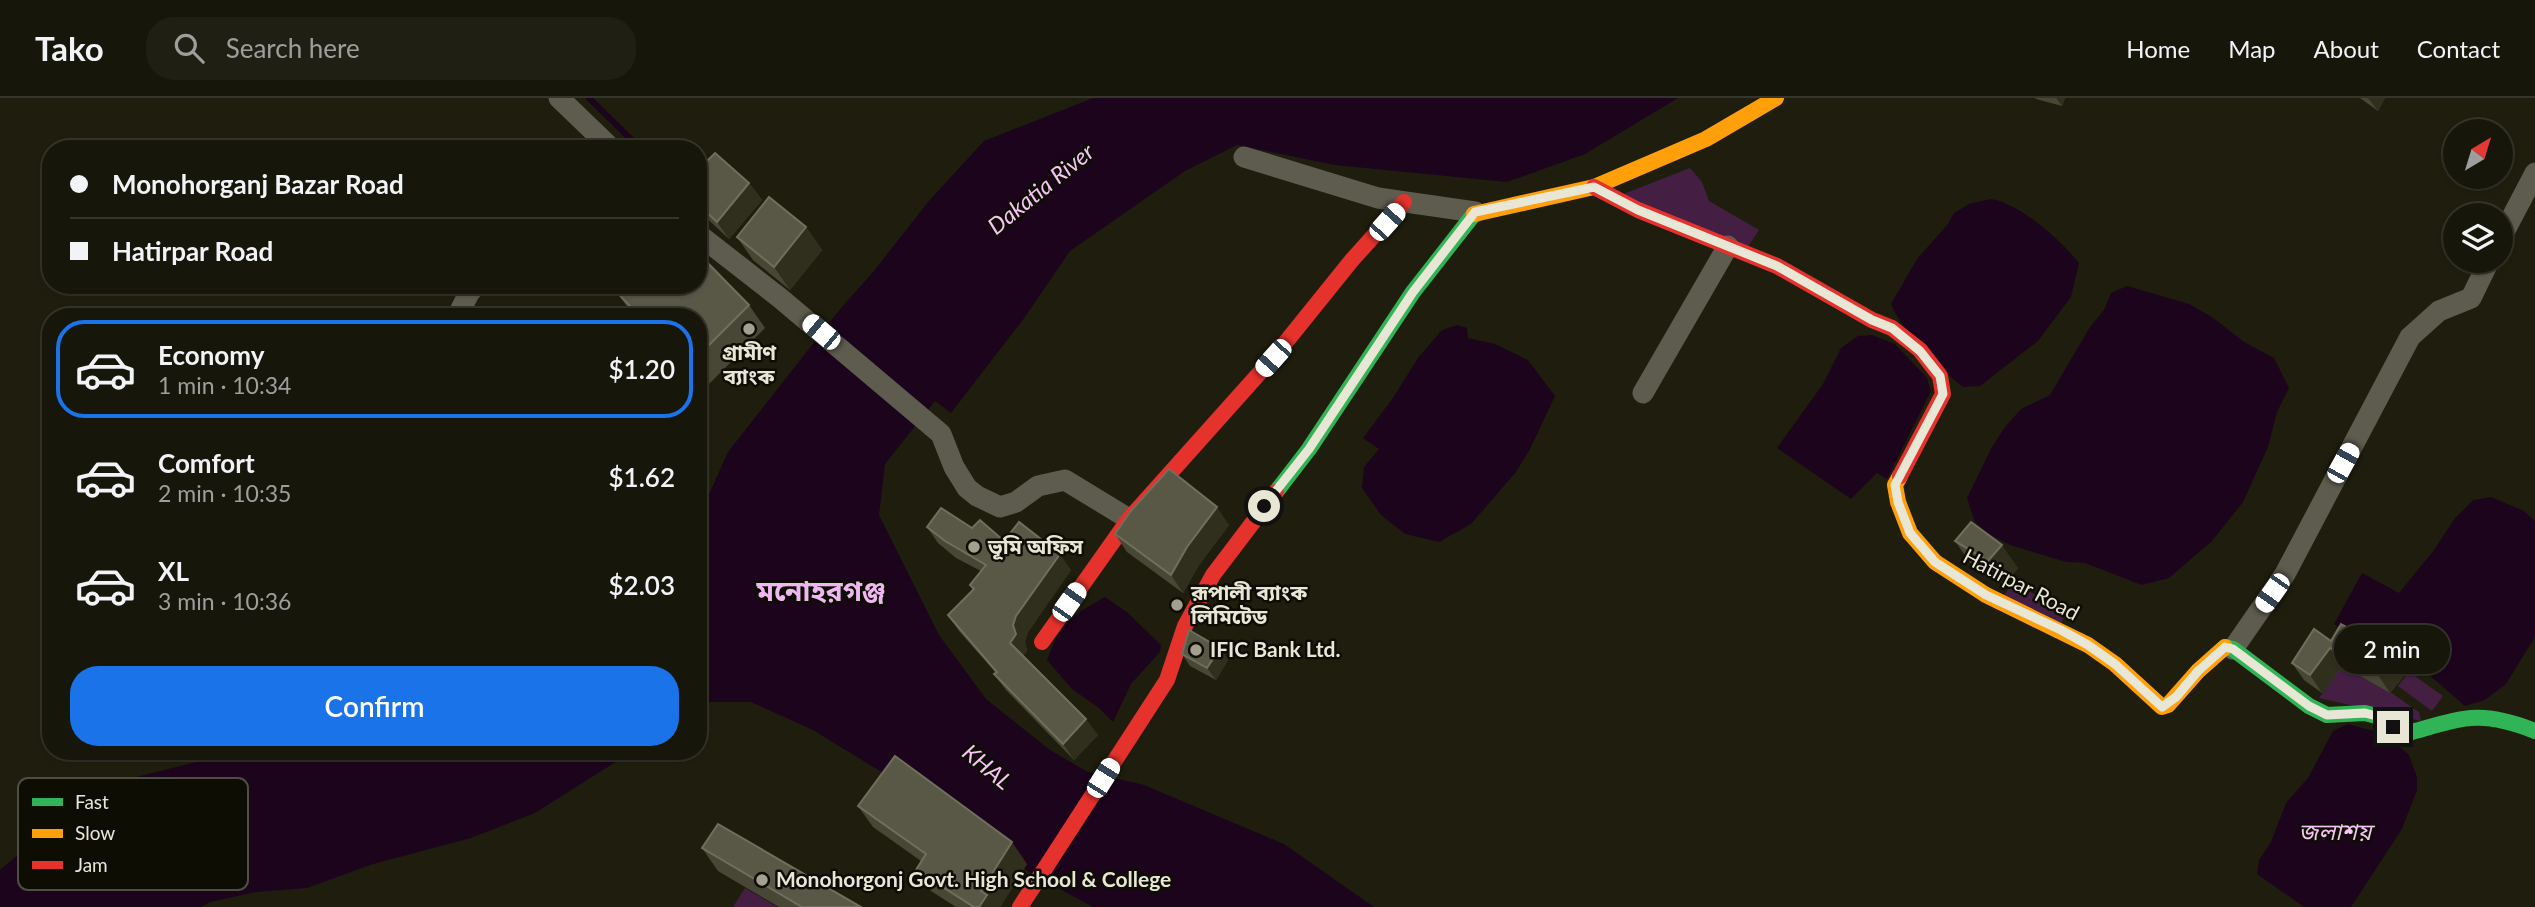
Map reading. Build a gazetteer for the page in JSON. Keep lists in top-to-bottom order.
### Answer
{
  "streets": {
    "street": ["Hatirpar Road"]
  },
  "districts": ["মনোহরগঞ্জ"],
  "water": ["Dakatia River", "KHAL", "জলাশয়"],
  "places": [
    "গ্রামীণ ব্যাংক",
    "ভূমি অফিস",
    "রূপালী ব্যাংক লিমিটেড",
    "IFIC Bank Ltd.",
    "Monohorgonj Govt. High School & College"
  ],
  "legend": ["Fast", "Slow", "Jam"],
  "north": "top right",
  "page": {
    "header": "Tako",
    "search": "Search here",
    "nav": [
      "Home",
      "Map",
      "About",
      "Contact"
    ],
    "banner": ["Monohorganj Bazar Road", "Hatirpar Road"],
    "list": [
      {
        "name": "Economy",
        "note": "1 min · 10:34",
        "value": "$1.20"
      },
      {
        "name": "Comfort",
        "note": "2 min · 10:35",
        "value": "$1.62"
      },
      {
        "name": "XL",
        "note": "3 min · 10:36",
        "value": "$2.03"
      }
    ],
    "bubble": "2 min",
    "buttons": "Confirm"
  }
}
